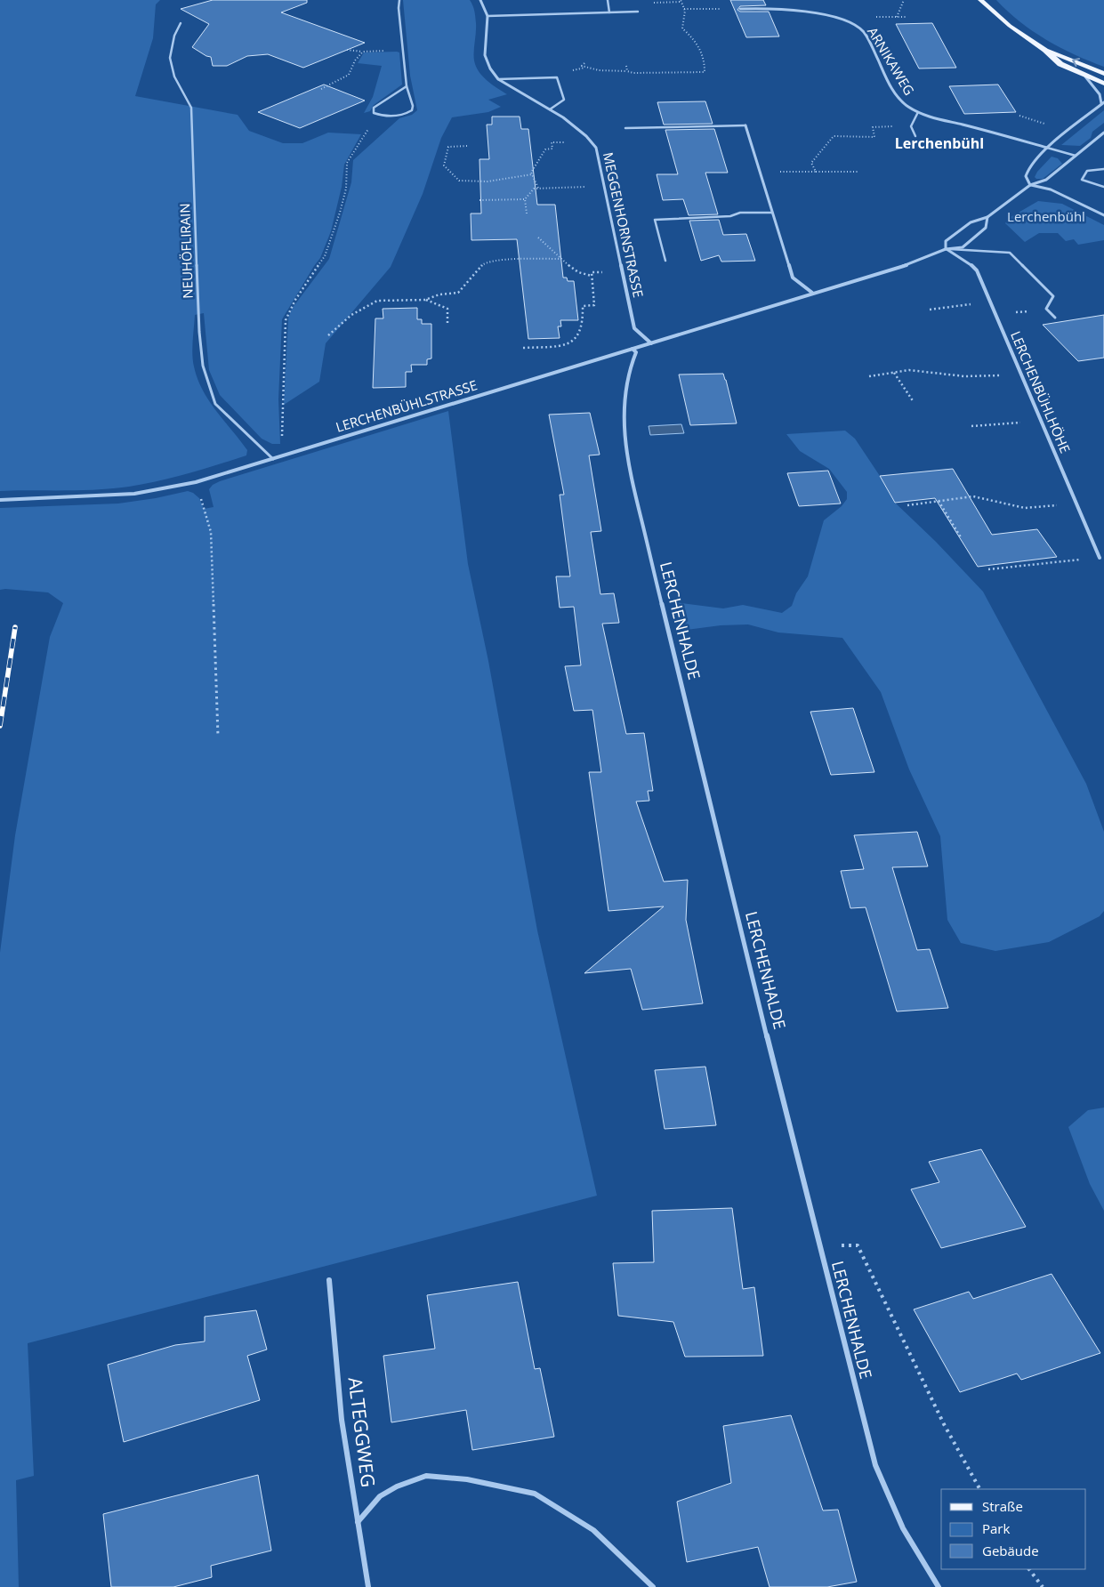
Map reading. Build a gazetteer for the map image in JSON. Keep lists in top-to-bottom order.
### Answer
{
  "streets": {
    "street": [
      "ARNIKAWEG",
      "MEGGENHORNSTRASSE",
      "LERCHENBÜHLHÖHE",
      "LERCHENBÜHLSTRASSE",
      "LERCHENHALDE",
      "ALTEGGWEG"
    ],
    "lane": ["NEUHÖFLIRAIN"]
  },
  "crossings": [
    ["MEGGENHORNSTRASSE", "LERCHENBÜHLSTRASSE"],
    ["NEUHÖFLIRAIN", "LERCHENBÜHLSTRASSE"],
    ["LERCHENBÜHLHÖHE", "LERCHENBÜHLSTRASSE"],
    ["LERCHENBÜHLSTRASSE", "LERCHENHALDE"]
  ],
  "districts": ["Lerchenbühl"],
  "parks": ["Lerchenbühl"],
  "legend": ["Straße", "Park", "Gebäude"]
}
